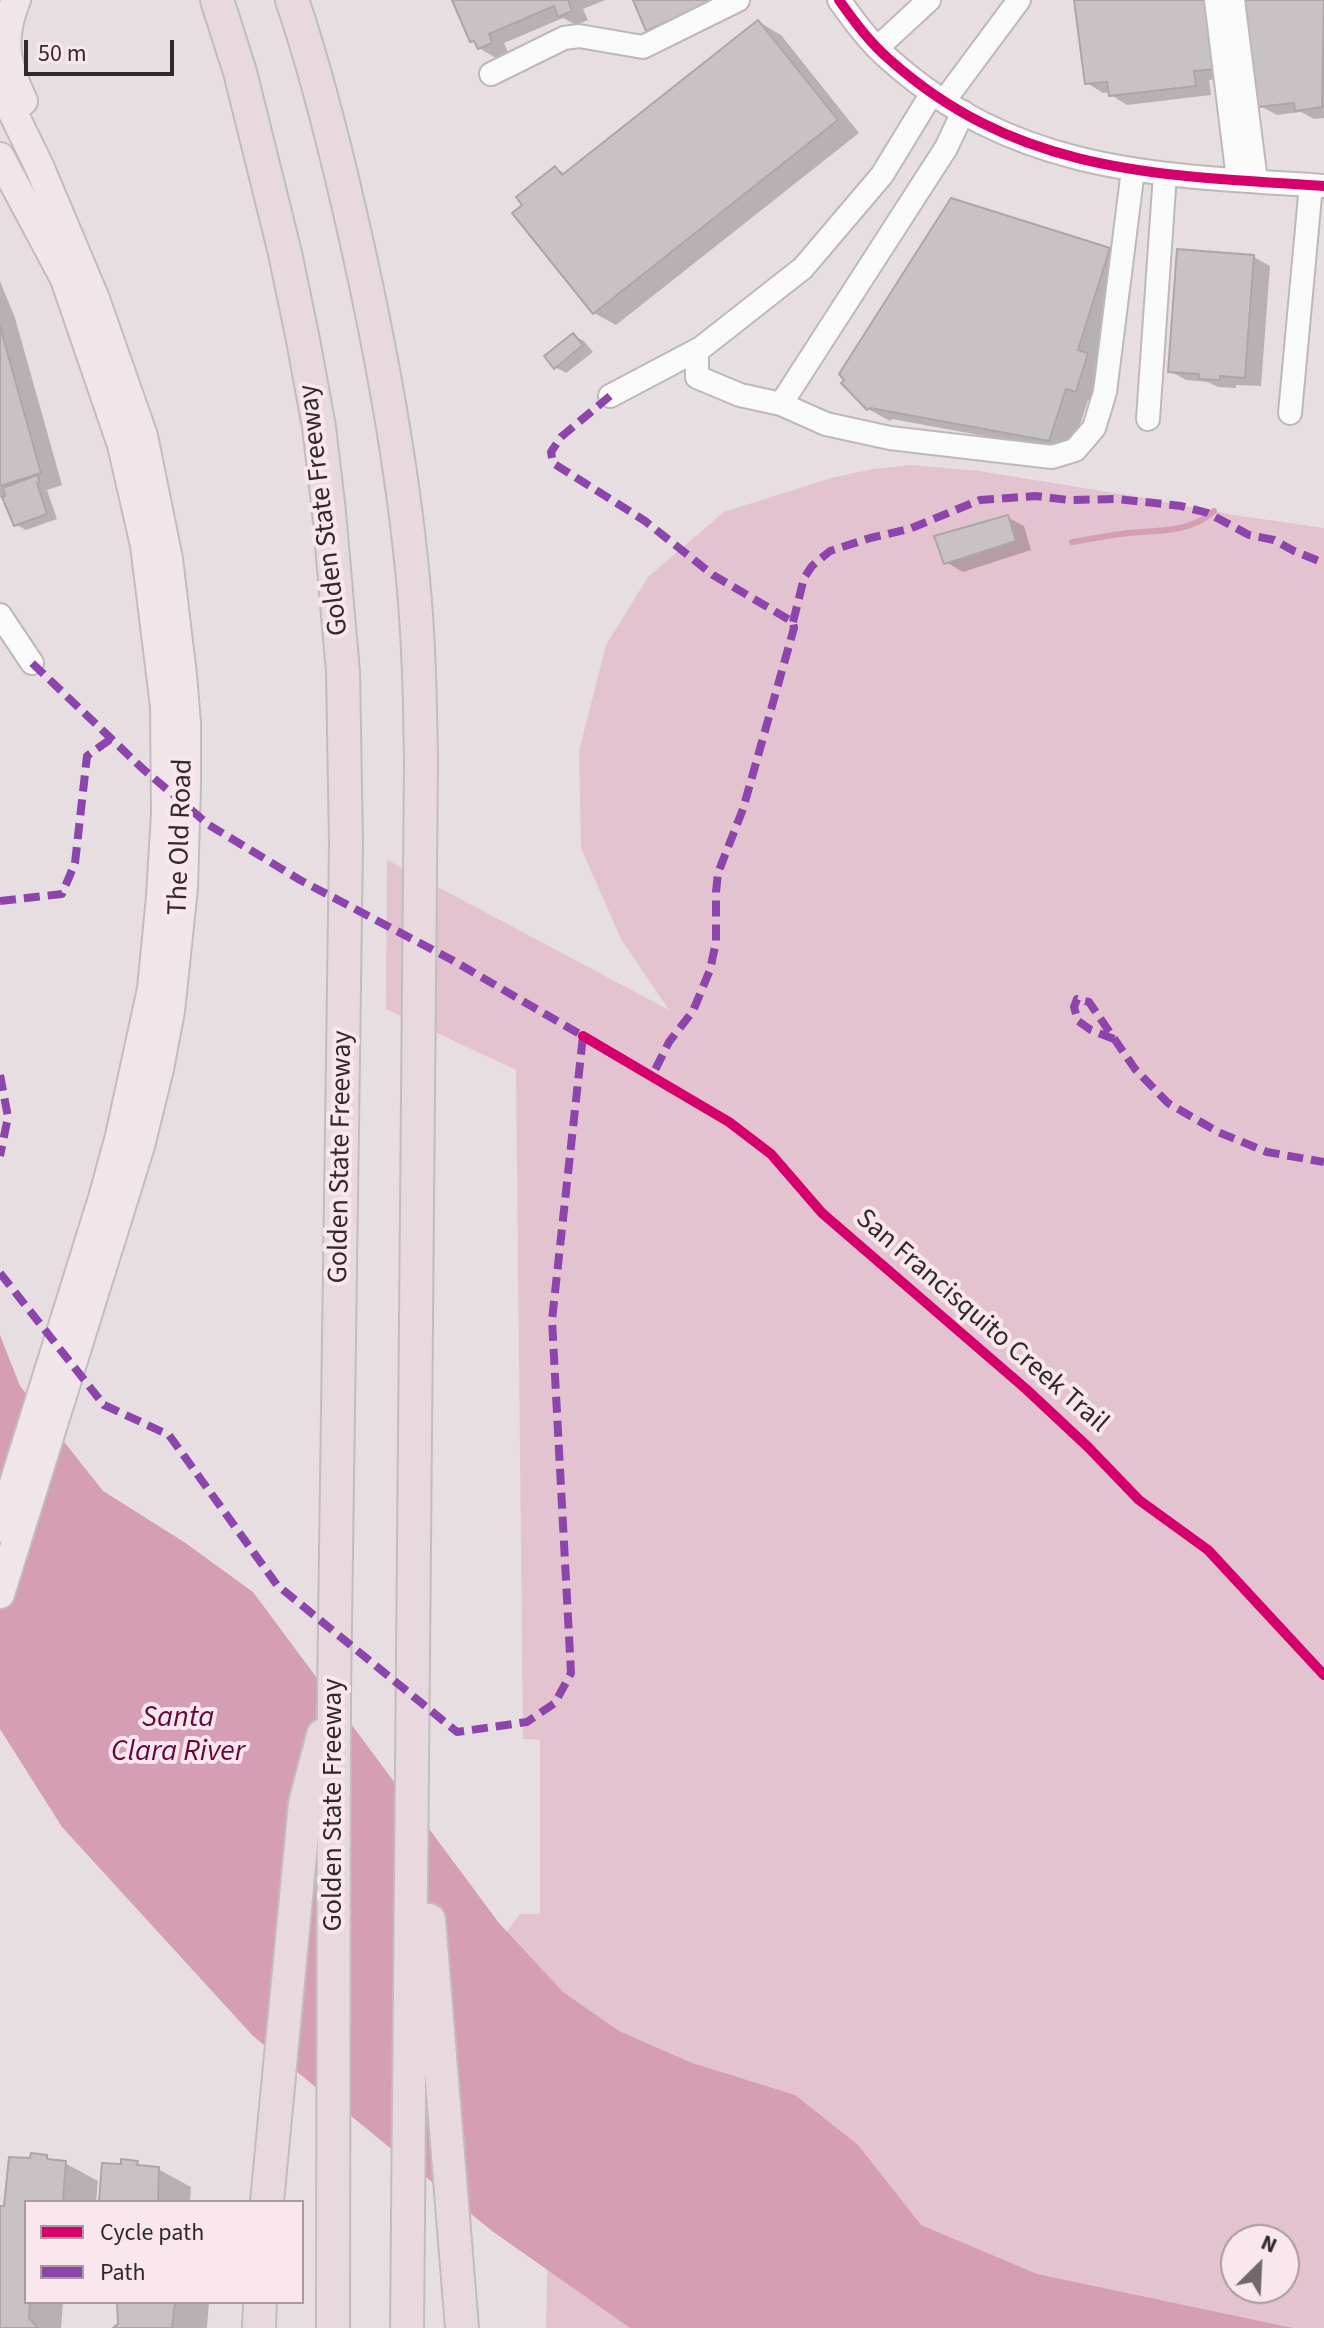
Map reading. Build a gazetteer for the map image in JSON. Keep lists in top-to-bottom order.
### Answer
{
  "streets": {
    "highway": ["Golden State Freeway"],
    "main road": ["The Old Road"],
    "cycle path": ["San Francisquito Creek Trail"]
  },
  "water": ["Santa Clara River"],
  "legend": ["Cycle path", "Path"],
  "scale_bar": "50 m",
  "north": "top right"
}
